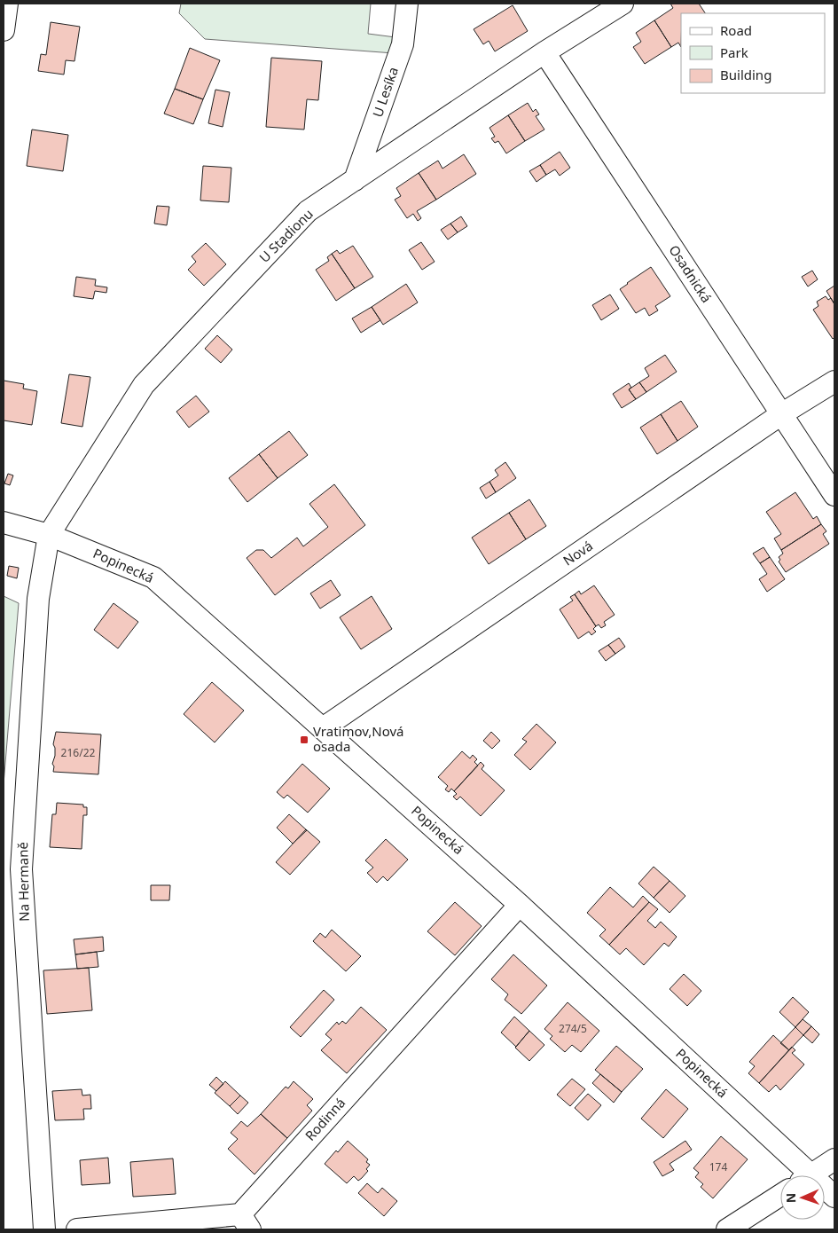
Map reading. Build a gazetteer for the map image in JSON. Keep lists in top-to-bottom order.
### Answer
{
  "streets": {
    "street": [
      "U Lesíka",
      "U Stadionu",
      "Osadnická",
      "Nová",
      "Popinecká",
      "Na Hermaně",
      "Rodinná"
    ]
  },
  "crossings": [
    ["U Lesíka", "U Stadionu"],
    ["U Stadionu", "Osadnická"],
    ["U Stadionu", "Popinecká"],
    ["U Stadionu", "Na Hermaně"],
    ["Osadnická", "Nová"],
    ["Nová", "Popinecká"],
    ["Popinecká", "Na Hermaně"],
    ["Popinecká", "Rodinná"]
  ],
  "places": {
    "transit": ["Vratimov,Nová osada"]
  },
  "house_numbers": ["216/22", "274/5", "174"],
  "legend": ["Road", "Park", "Building"],
  "north": "left"
}
